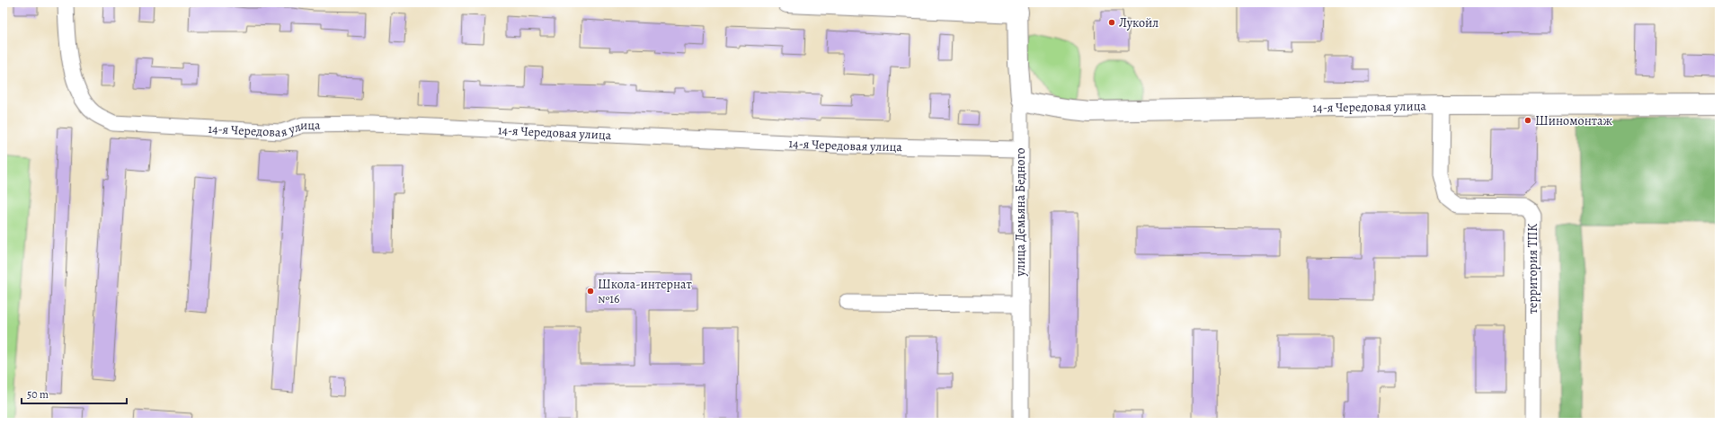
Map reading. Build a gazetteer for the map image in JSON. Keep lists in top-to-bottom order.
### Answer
{
  "streets": {
    "main road": ["14-я Чередовая улица", "улица Демьяна Бедного"],
    "street": ["территория ТПК"]
  },
  "crossings": [
    ["14-я Чередовая улица", "улица Демьяна Бедного"],
    ["14-я Чередовая улица", "территория ТПК"]
  ],
  "places": ["Лукойл", "Шиномонтаж", "Школа-интернат №16"],
  "scale_bar": "50 m"
}
